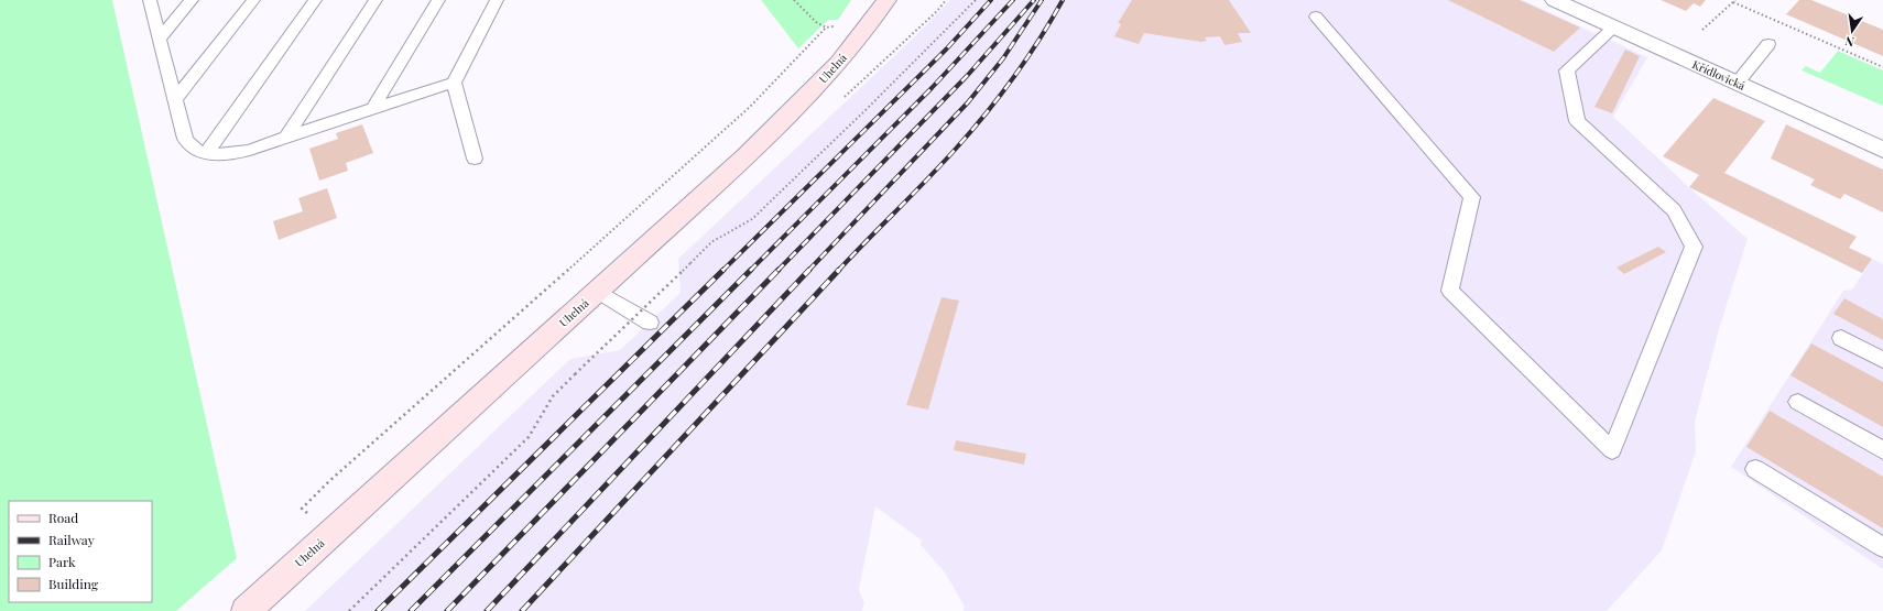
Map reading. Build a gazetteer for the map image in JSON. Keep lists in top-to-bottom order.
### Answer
{
  "streets": {
    "main road": ["Uhelná"],
    "street": ["Křídlovická"]
  },
  "legend": [
    "Road",
    "Railway",
    "Park",
    "Building"
  ],
  "north": "bottom"
}
